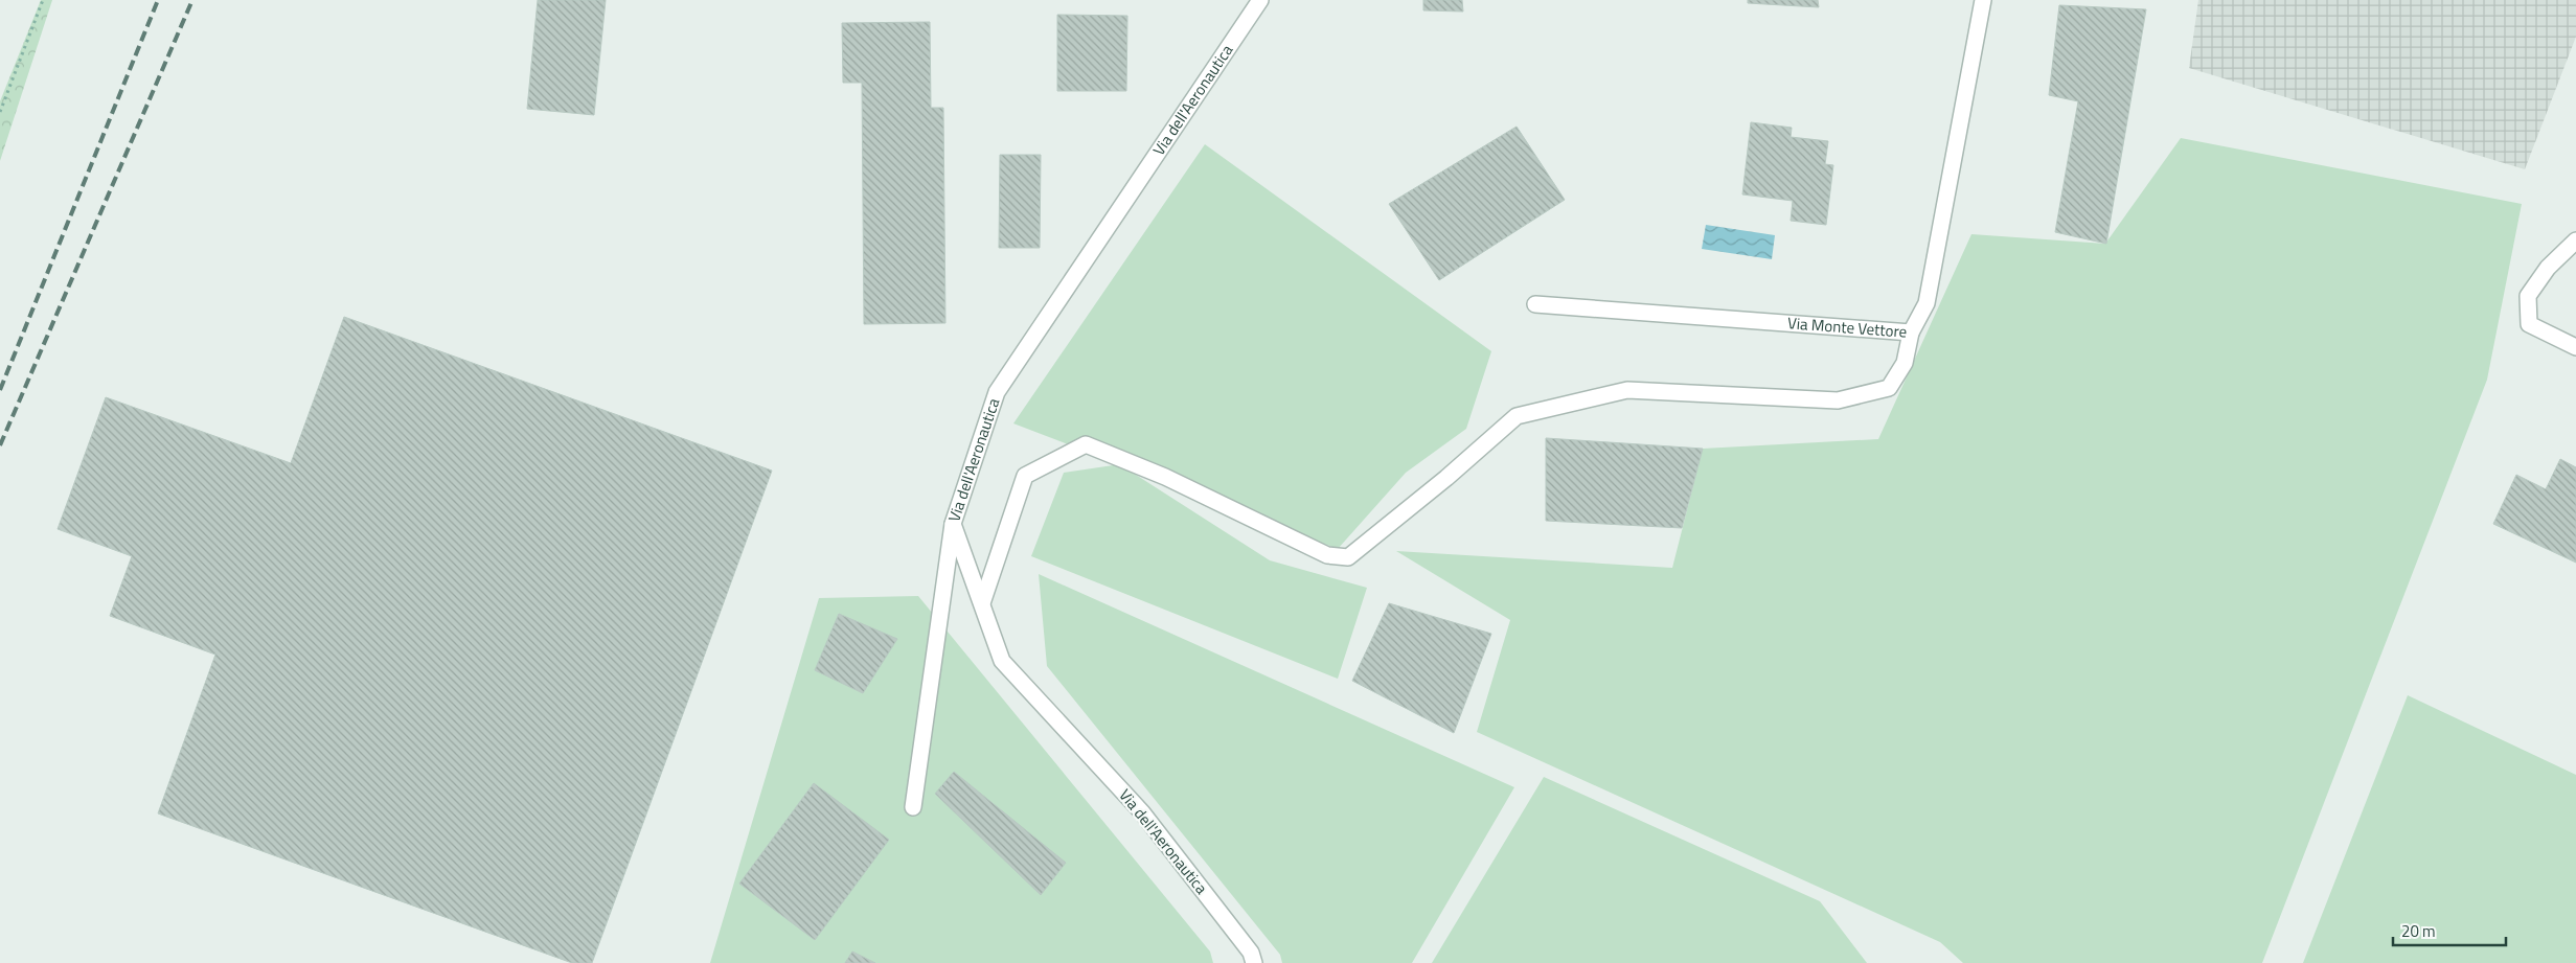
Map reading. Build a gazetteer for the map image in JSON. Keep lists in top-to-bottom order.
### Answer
{
  "streets": {
    "street": ["Via dell'Aeronautica", "Via Monte Vettore"]
  },
  "scale_bar": "20 m"
}
